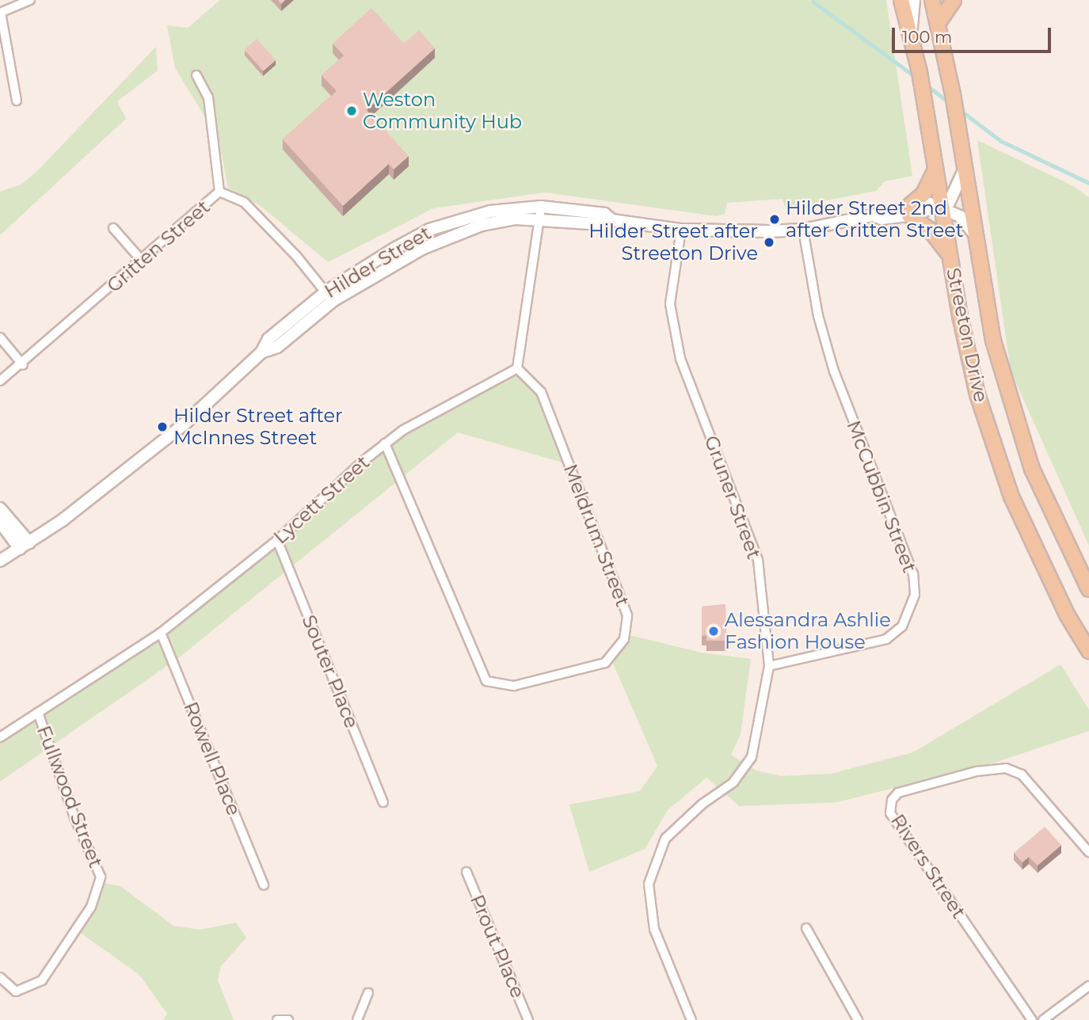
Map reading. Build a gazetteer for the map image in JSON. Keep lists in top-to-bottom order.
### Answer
{
  "streets": {
    "main road": ["Streeton Drive"],
    "street": [
      "Gritten Street",
      "Hilder Street",
      "McCubbin Street",
      "Gruner Street",
      "Lycett Street",
      "Meldrum Street",
      "Souter Place",
      "Rowell Place",
      "Fullwood Street",
      "Rivers Street",
      "Prout Place"
    ]
  },
  "crossings": [
    ["Gritten Street", "Hilder Street"],
    ["Hilder Street", "Streeton Drive"],
    ["Hilder Street", "McCubbin Street"],
    ["Hilder Street", "Gruner Street"],
    ["McCubbin Street", "Gruner Street"],
    ["Lycett Street", "Meldrum Street"],
    ["Lycett Street", "Souter Place"],
    ["Lycett Street", "Rowell Place"],
    ["Lycett Street", "Fullwood Street"]
  ],
  "places": [
    "Weston Community Hub",
    "Hilder Street 2nd after Gritten Street",
    "Hilder Street after Streeton Drive",
    "Hilder Street after McInnes Street",
    "Alessandra Ashlie Fashion House"
  ],
  "scale_bar": "100 m"
}
